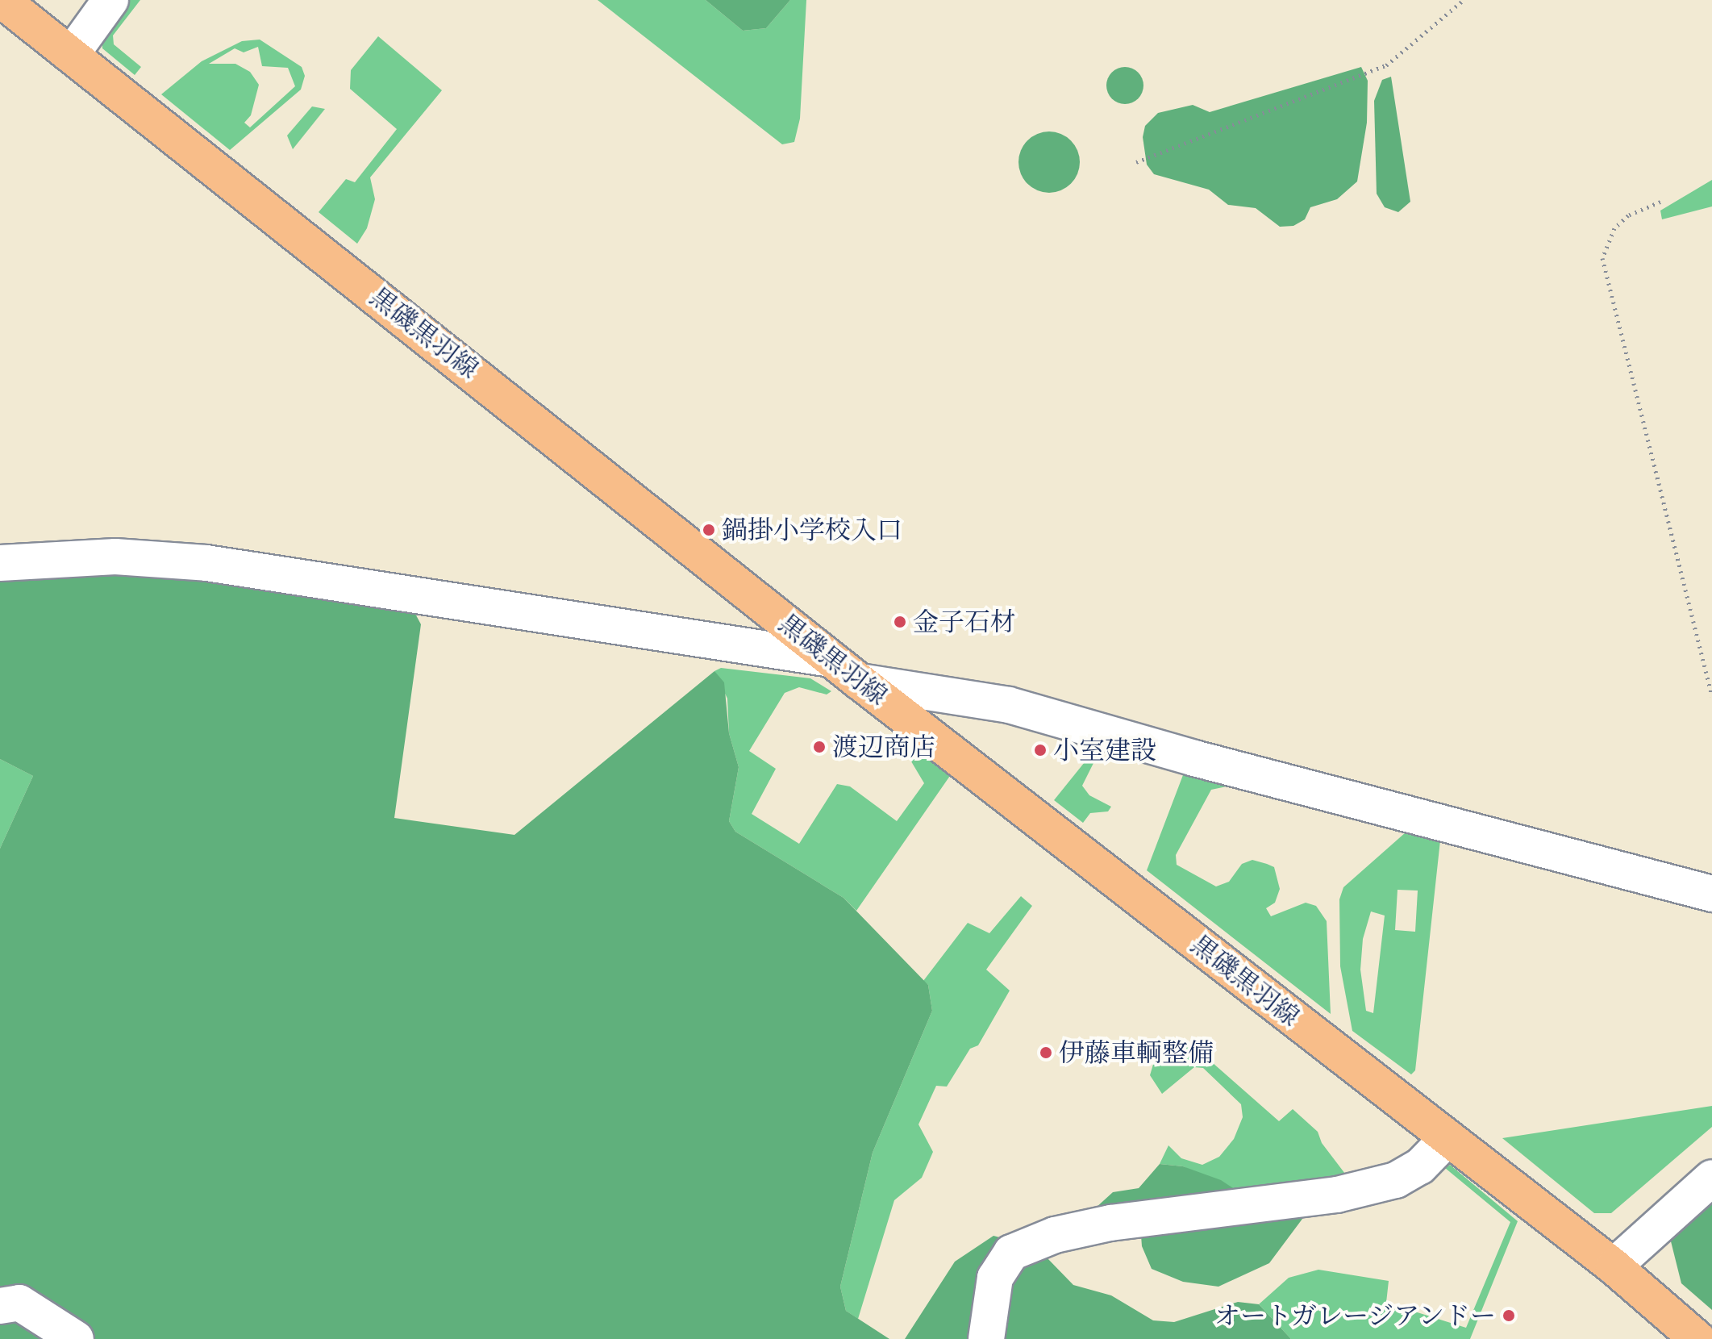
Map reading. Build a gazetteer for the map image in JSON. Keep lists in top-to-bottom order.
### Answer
{
  "streets": {
    "main road": ["黒磯黒羽線"]
  },
  "places": [
    "鍋掛小学校入口",
    "金子石材",
    "渡辺商店",
    "小室建設",
    "伊藤車輌整備",
    "オートガレージアンドー"
  ]
}
